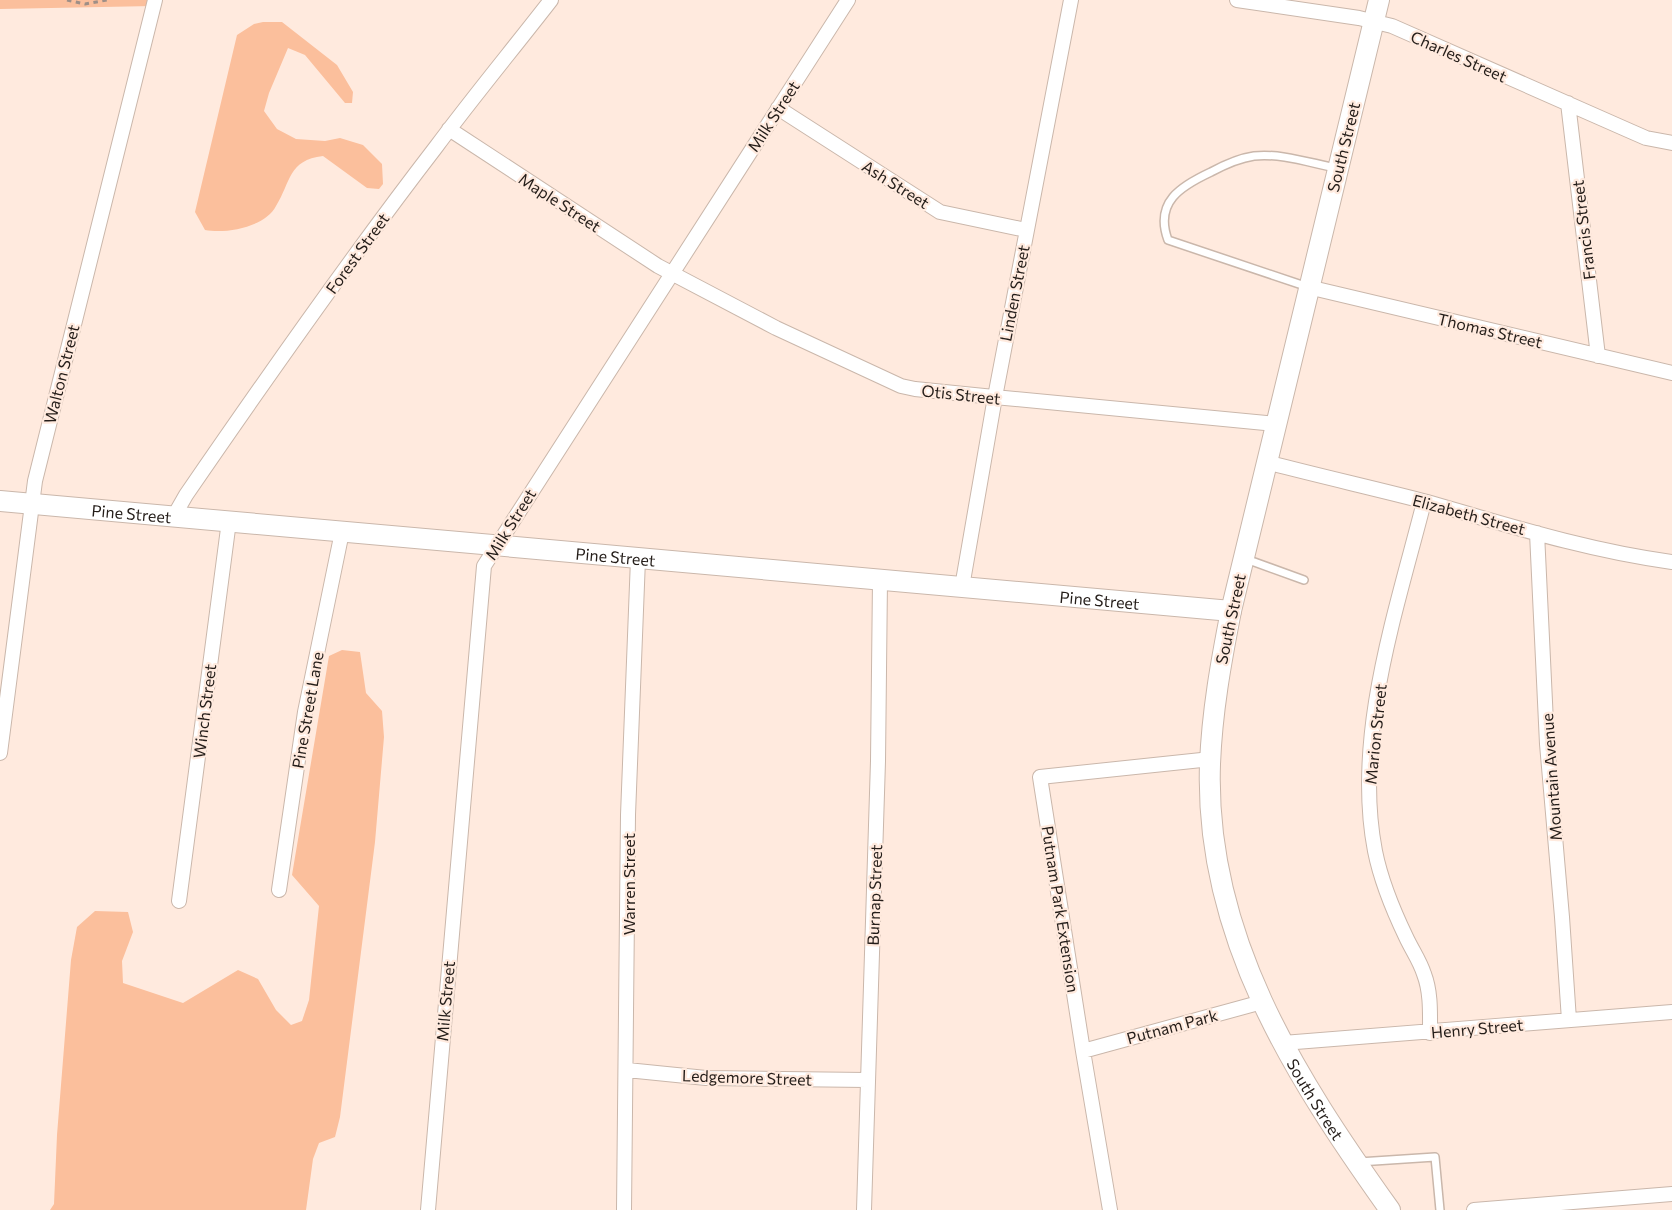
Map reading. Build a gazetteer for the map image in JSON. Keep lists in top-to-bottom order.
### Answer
{
  "streets": {
    "main road": ["South Street", "Pine Street"],
    "street": [
      "Charles Street",
      "Milk Street",
      "Ash Street",
      "Maple Street",
      "Francis Street",
      "Forest Street",
      "Linden Street",
      "Thomas Street",
      "Walton Street",
      "Otis Street",
      "Elizabeth Street",
      "Pine Street Lane",
      "Winch Street",
      "Marion Street",
      "Mountain Avenue",
      "Warren Street",
      "Burnap Street",
      "Putnam Park Extension",
      "Putnam Park",
      "Henry Street",
      "Ledgemore Street"
    ]
  },
  "crossings": [
    ["Charles Street", "South Street"],
    ["Charles Street", "Francis Street"],
    ["Milk Street", "Ash Street"],
    ["Milk Street", "Maple Street"],
    ["Milk Street", "Otis Street"],
    ["Milk Street", "Pine Street"],
    ["South Street", "Thomas Street"],
    ["South Street", "Otis Street"],
    ["South Street", "Pine Street"],
    ["South Street", "Elizabeth Street"],
    ["South Street", "Putnam Park Extension"],
    ["South Street", "Putnam Park"],
    ["South Street", "Henry Street"],
    ["Ash Street", "Linden Street"],
    ["Maple Street", "Forest Street"],
    ["Maple Street", "Otis Street"],
    ["Francis Street", "Thomas Street"],
    ["Forest Street", "Pine Street"],
    ["Linden Street", "Otis Street"],
    ["Linden Street", "Pine Street"],
    ["Walton Street", "Pine Street"],
    ["Pine Street", "Pine Street Lane"],
    ["Pine Street", "Winch Street"],
    ["Pine Street", "Warren Street"],
    ["Pine Street", "Burnap Street"],
    ["Elizabeth Street", "Marion Street"],
    ["Elizabeth Street", "Mountain Avenue"],
    ["Marion Street", "Henry Street"],
    ["Mountain Avenue", "Henry Street"],
    ["Warren Street", "Ledgemore Street"],
    ["Burnap Street", "Ledgemore Street"],
    ["Putnam Park Extension", "Putnam Park"]
  ]
}
